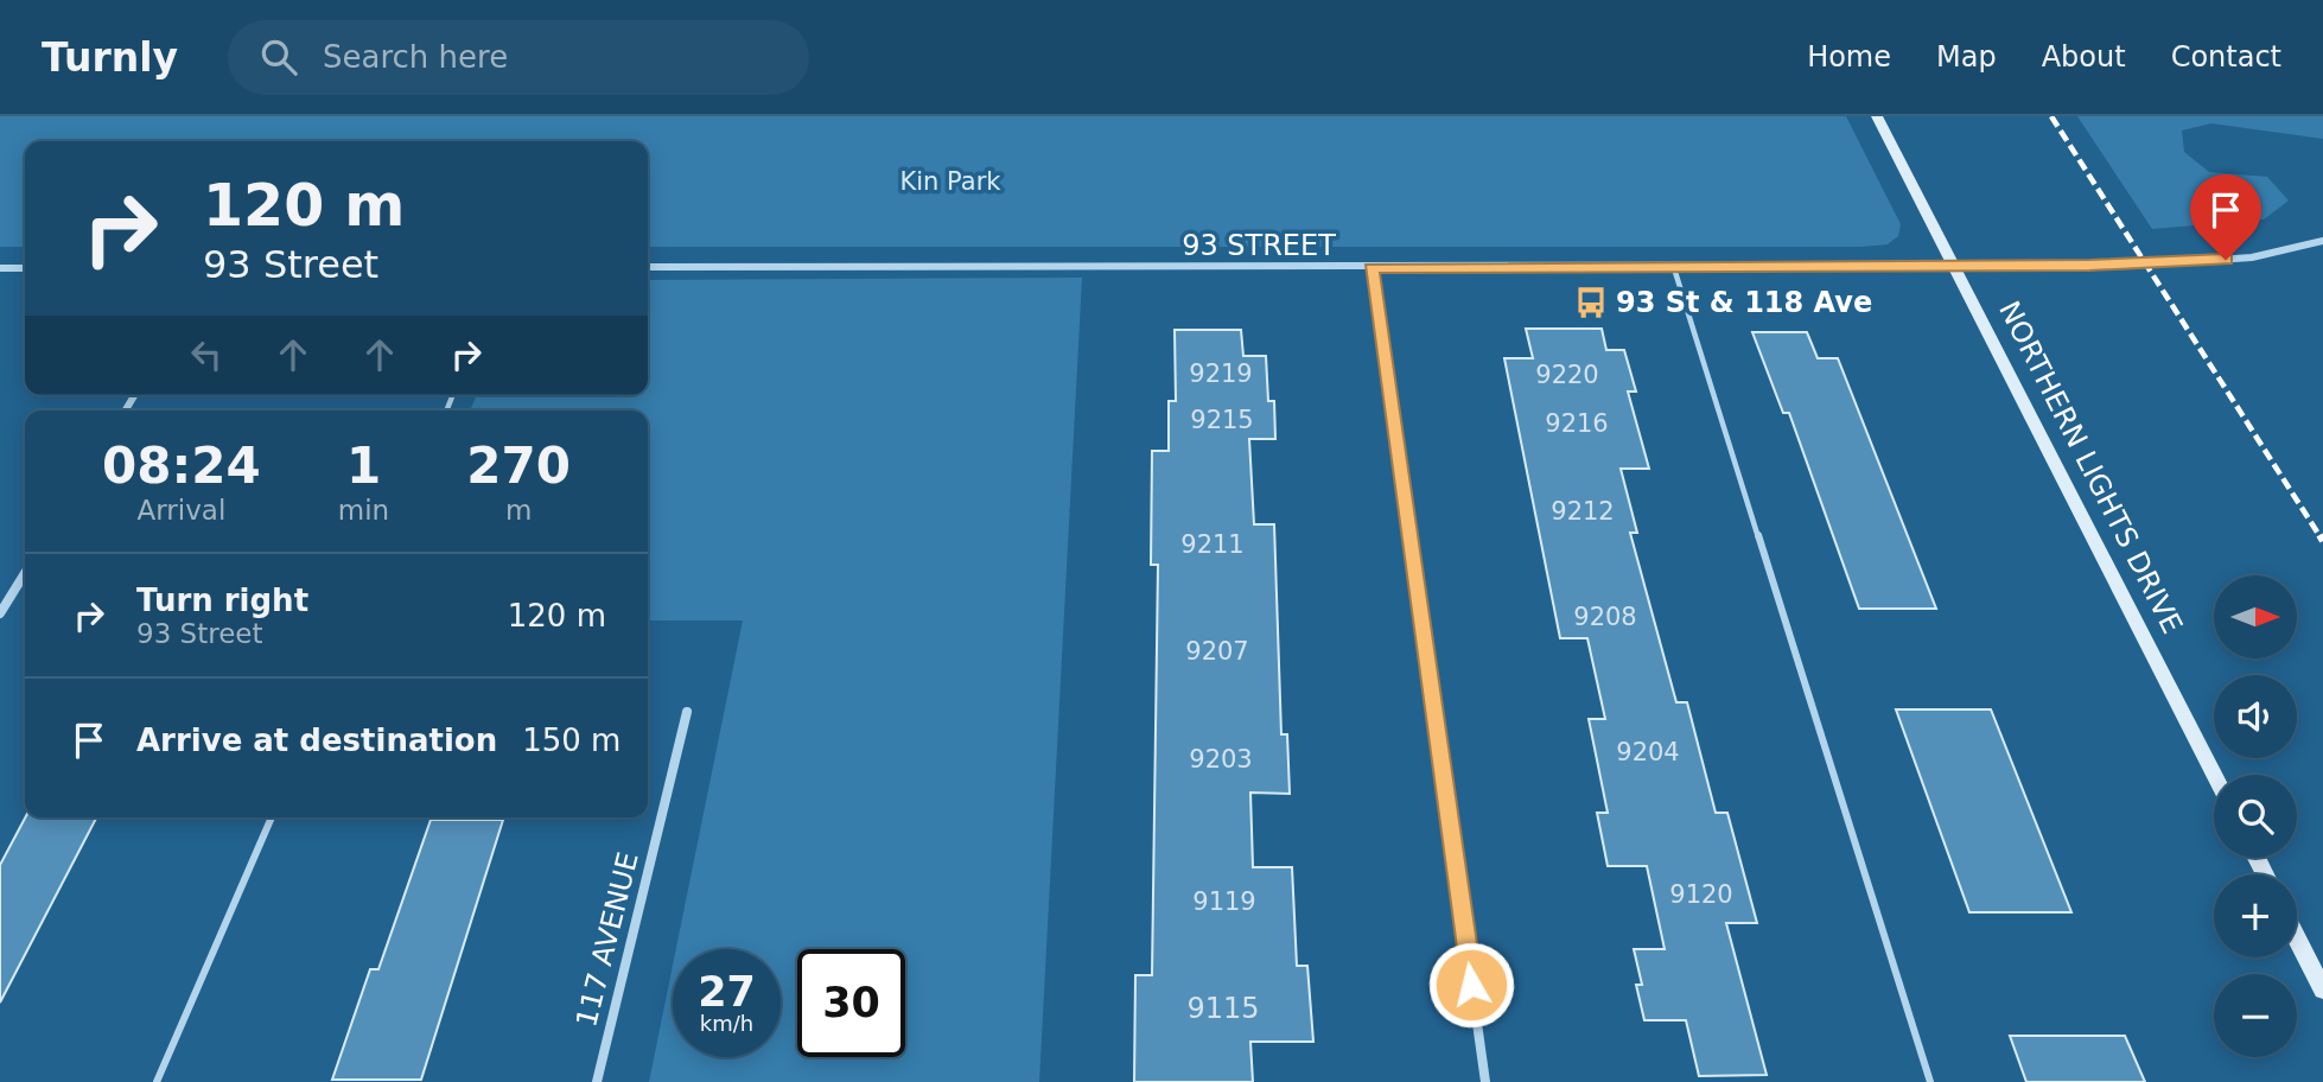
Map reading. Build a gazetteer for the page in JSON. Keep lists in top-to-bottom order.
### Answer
{
  "streets": {
    "main road": ["NORTHERN LIGHTS DRIVE"],
    "street": ["93 STREET", "117 AVENUE"]
  },
  "crossings": [
    ["93 STREET", "NORTHERN LIGHTS DRIVE"]
  ],
  "parks": ["Kin Park"],
  "places": {
    "bus stop": ["93 St & 118 Ave"]
  },
  "house_numbers": [
    "9219",
    "9220",
    "9215",
    "9216",
    "9212",
    "9211",
    "9208",
    "9207",
    "9204",
    "9203",
    "9120",
    "9119",
    "9115"
  ],
  "north": "right",
  "page": {
    "header": "Turnly",
    "search": "Search here",
    "nav": [
      "Home",
      "Map",
      "About",
      "Contact"
    ],
    "turn": ["120 m", "93 Street"],
    "eta": [
      "08:24",
      "Arrival",
      "1",
      "min",
      "270",
      "m"
    ],
    "list": [
      {
        "name": "Turn right",
        "note": "93 Street",
        "value": "120 m"
      },
      {
        "name": "Arrive at destination",
        "value": "150 m"
      }
    ],
    "map_buttons": ["+", "−"],
    "speed": "27 km/h",
    "limit": "30"
  }
}
